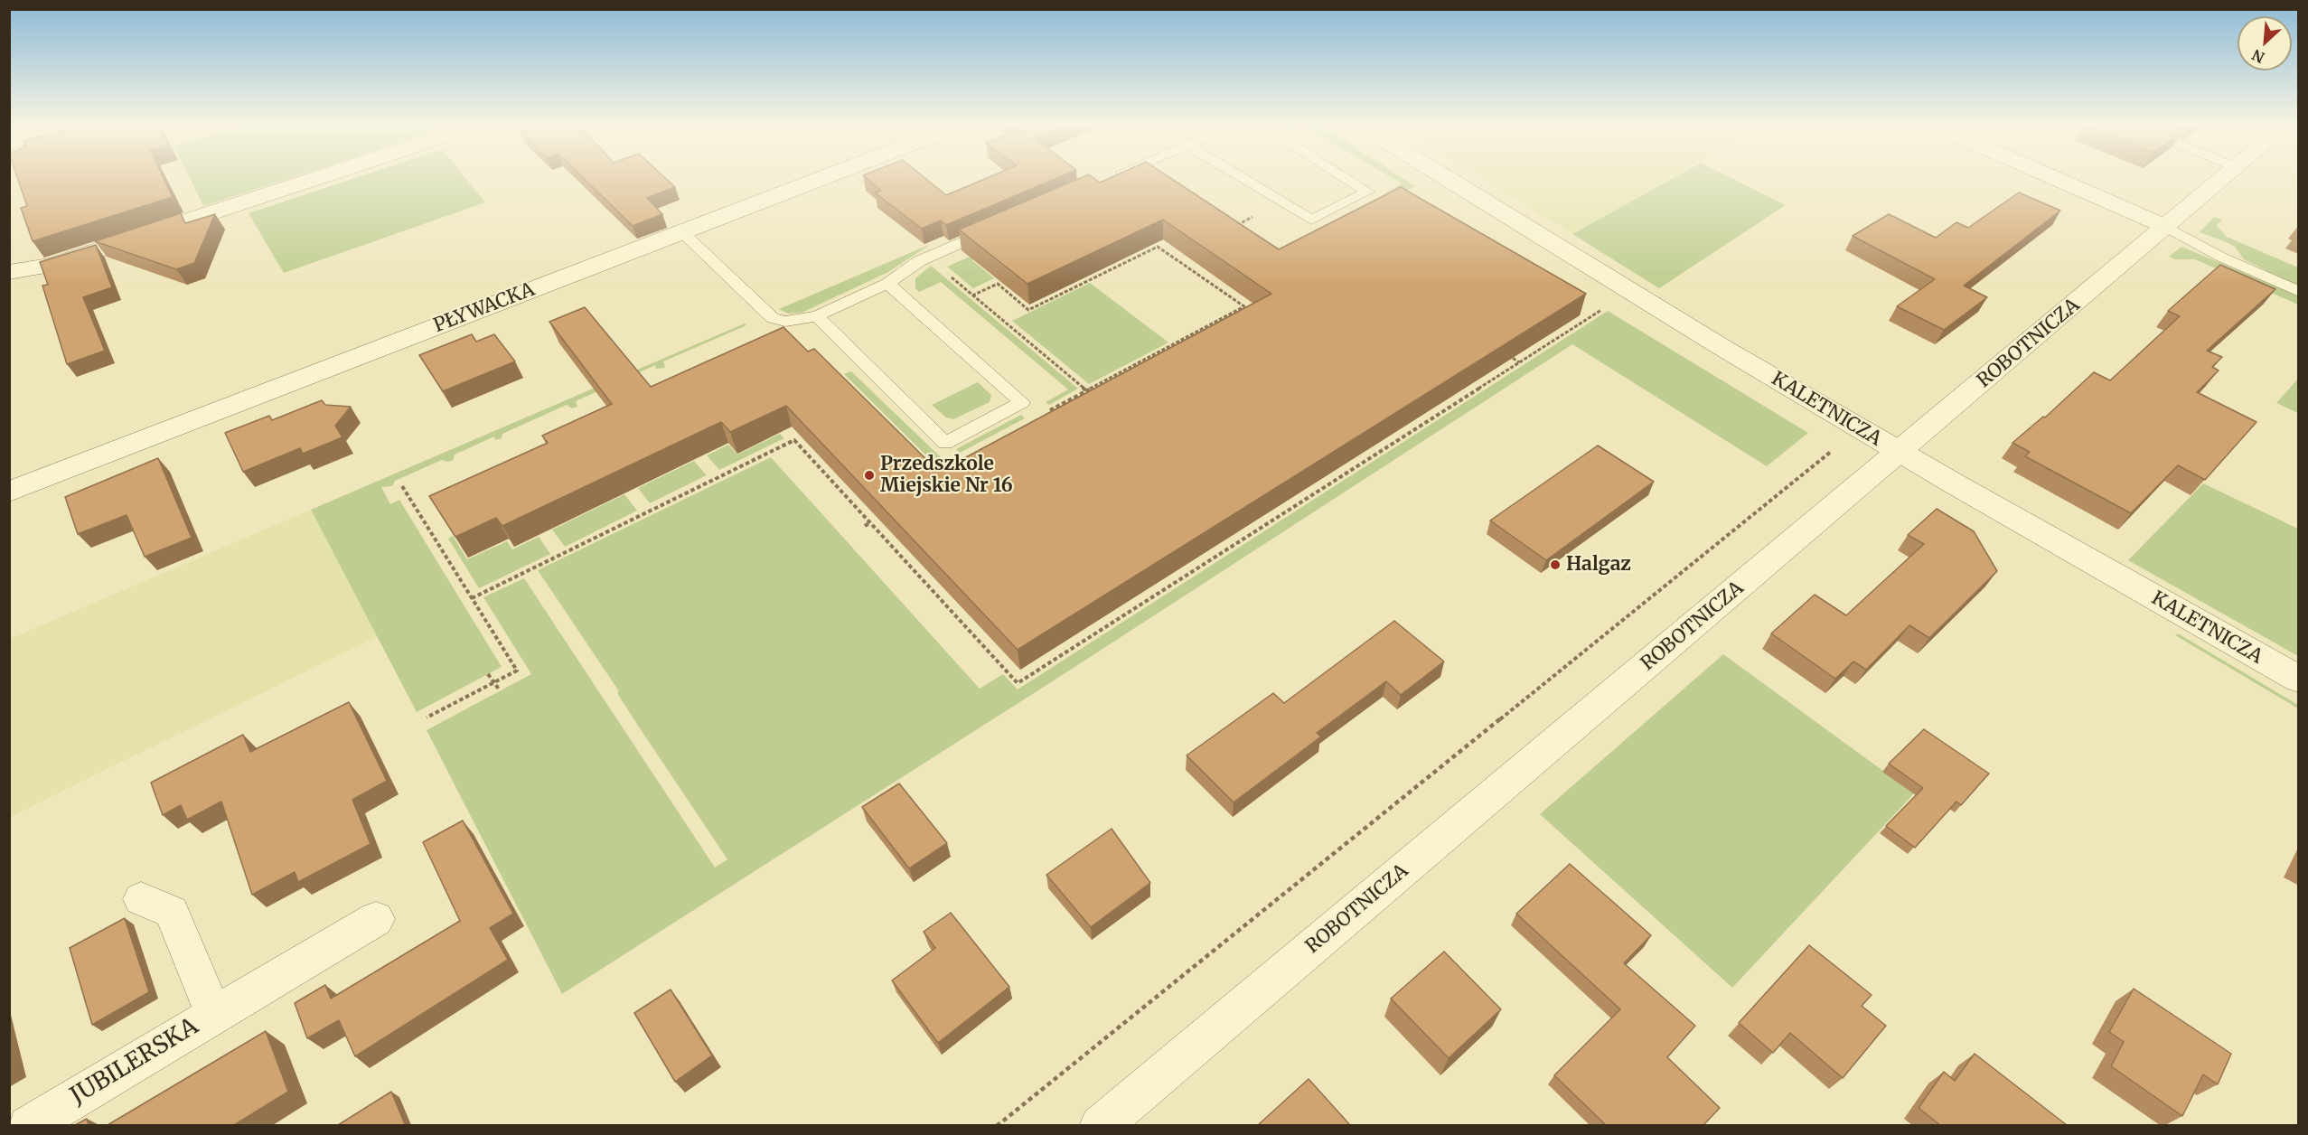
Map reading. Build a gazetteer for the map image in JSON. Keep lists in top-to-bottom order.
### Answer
{
  "streets": {
    "street": [
      "PŁYWACKA",
      "ROBOTNICZA",
      "KALETNICZA",
      "JUBILERSKA"
    ]
  },
  "crossings": [
    ["ROBOTNICZA", "KALETNICZA"]
  ],
  "places": ["Przedszkole Miejskie Nr 16", "Halgaz"],
  "north": "bottom left"
}
